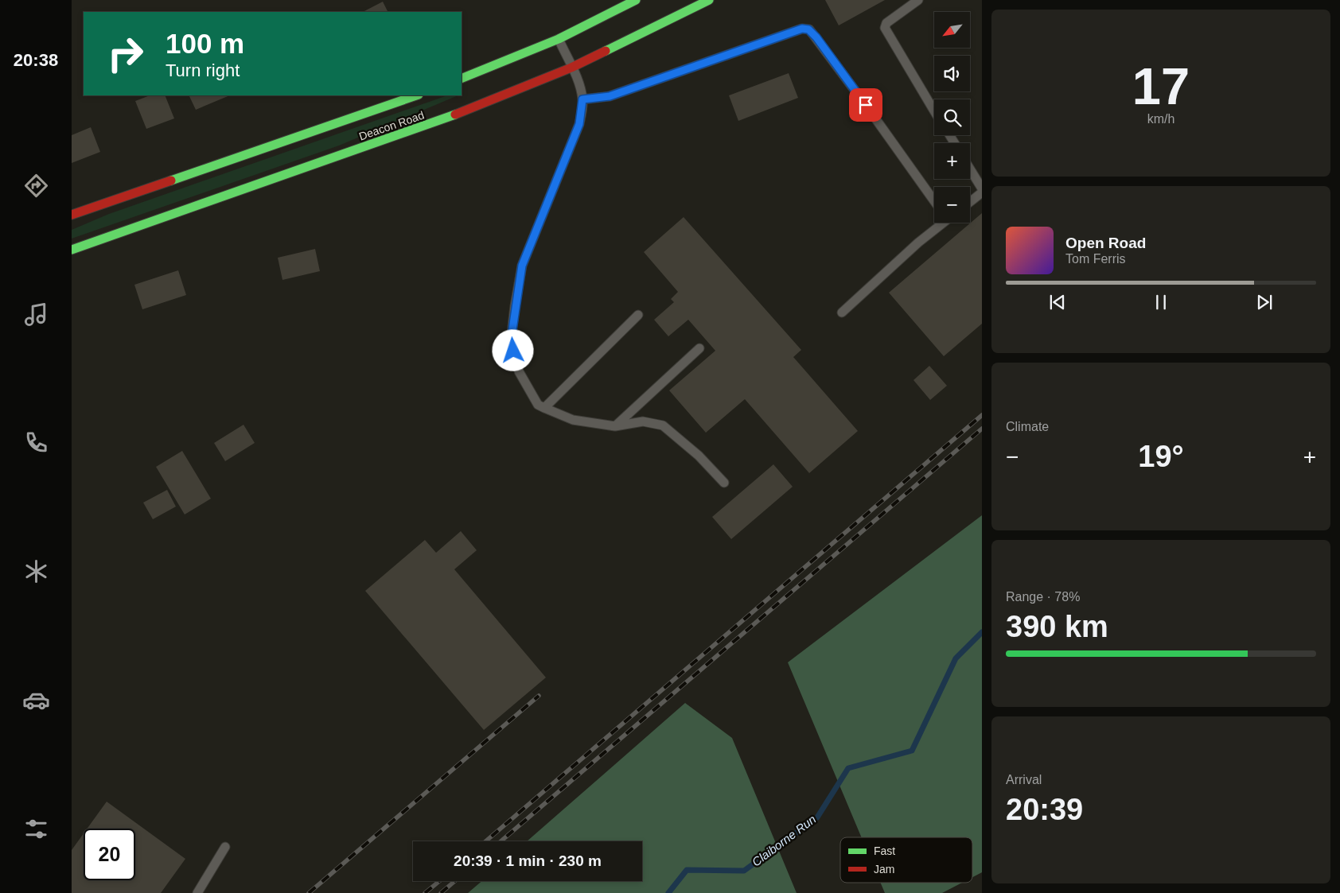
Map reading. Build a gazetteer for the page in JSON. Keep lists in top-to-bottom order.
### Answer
{
  "streets": {
    "main road": ["Deacon Road"]
  },
  "water": ["Claiborne Run"],
  "legend": ["Fast", "Jam"],
  "north": "bottom left",
  "page": {
    "tabs": "20:38",
    "tile": [
      ["17", "km/h"],
      "Climate",
      ["Range · 78%", "390 km"],
      ["Arrival", "20:39"]
    ],
    "map_buttons": ["+", "−"],
    "turn": ["100 m", "Turn right"],
    "song": ["Open Road", "Tom Ferris"],
    "heat": ["−", "19°", "+"],
    "limit": "20",
    "trip": "20:39 · 1 min · 230 m"
  }
}
